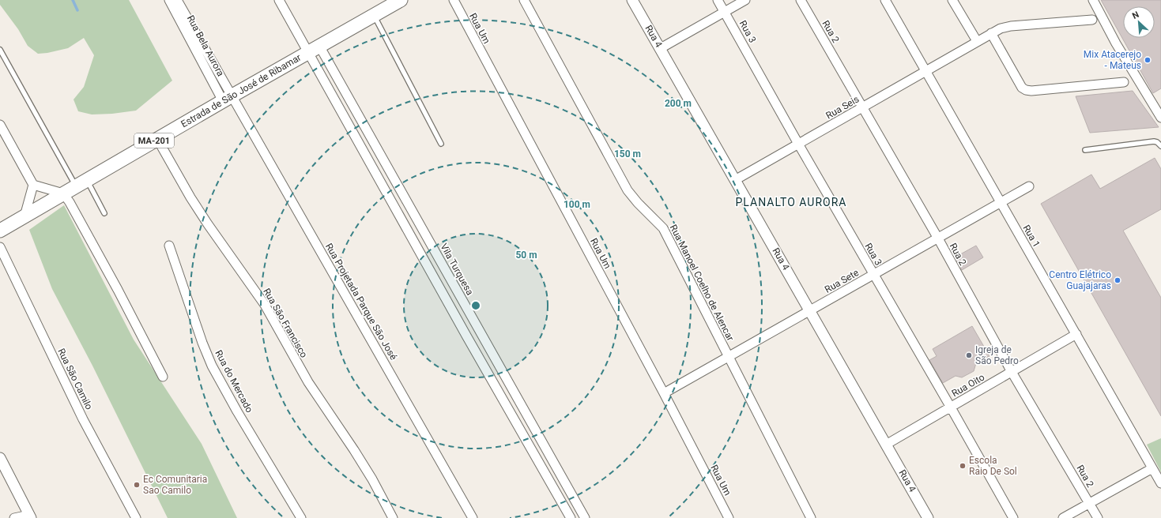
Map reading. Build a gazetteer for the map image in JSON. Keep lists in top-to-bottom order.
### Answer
{
  "streets": {
    "main road": ["Estrada de São José de Ribamar", "MA-201"],
    "street": [
      "Rua Um",
      "Rua 3",
      "Rua 2",
      "Rua 4",
      "Rua Bela Aurora",
      "Rua Seis",
      "Rua 1",
      "Vila Turquesa",
      "Rua Sete",
      "Rua Manoel Coelho de Alencar",
      "Rua Projetada Parque São José",
      "Rua São Francisco",
      "Rua São Camilo",
      "Rua do Mercado",
      "Rua Oito"
    ]
  },
  "crossings": [
    ["Rua Um", "Rua Sete"],
    ["Rua 3", "Rua Seis"],
    ["Rua 3", "Rua Sete"],
    ["Rua 3", "Rua Oito"],
    ["Rua 2", "Rua Seis"],
    ["Rua 2", "Rua Sete"],
    ["Rua 2", "Rua Oito"],
    ["Rua 4", "Rua Seis"],
    ["Rua 4", "Rua Sete"],
    ["Rua 4", "Rua Oito"],
    ["Rua Bela Aurora", "Estrada de São José de Ribamar"],
    ["Rua Bela Aurora", "Rua Projetada Parque São José"],
    ["Estrada de São José de Ribamar", "Vila Turquesa"],
    ["Estrada de São José de Ribamar", "Rua Projetada Parque São José"],
    ["Estrada de São José de Ribamar", "Rua São Francisco"],
    ["Rua Seis", "Rua 1"],
    ["Rua 1", "Rua Sete"],
    ["Rua 1", "Rua Oito"],
    ["Rua Sete", "Rua Manoel Coelho de Alencar"]
  ],
  "districts": ["PLANALTO AURORA"],
  "places": [
    "Mix Atacerejo - Mateus",
    "Centro Elétrico Guajajaras",
    "Igreja de São Pedro",
    "Escola Raio De Sol",
    "Ec Comunitaria Sao Camilo"
  ],
  "north": "top left",
  "rings": [
    "200 m",
    "150 m",
    "100 m",
    "50 m"
  ]
}
